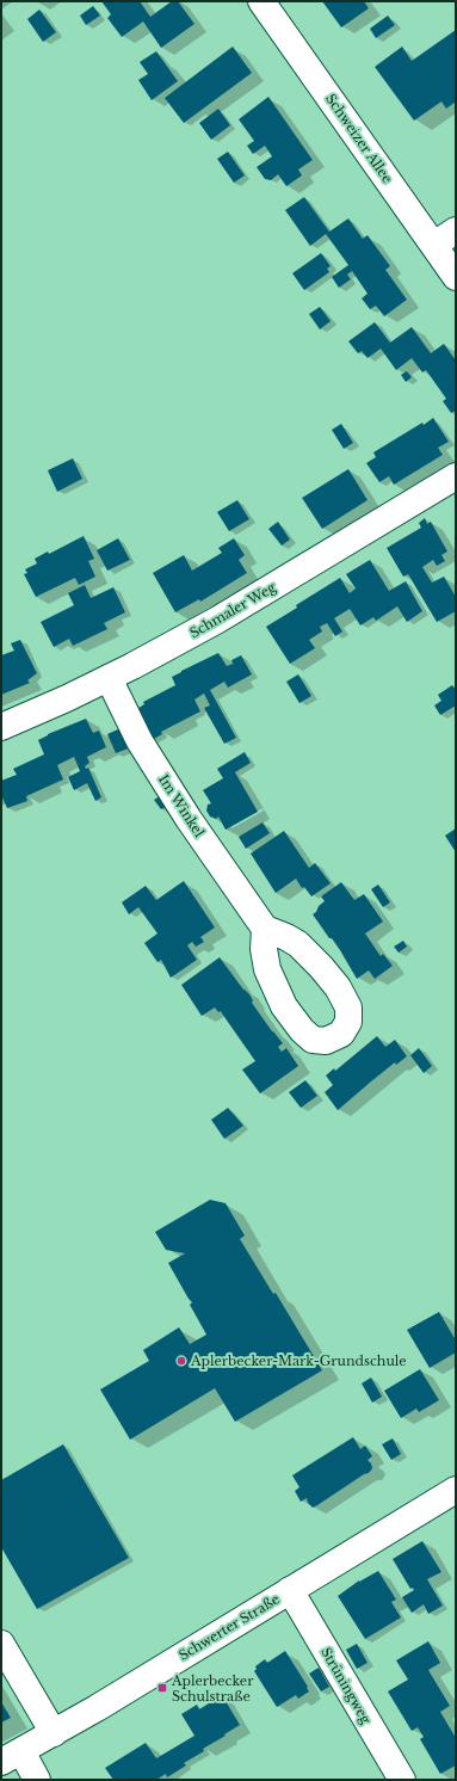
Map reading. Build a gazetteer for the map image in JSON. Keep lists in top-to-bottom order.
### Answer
{
  "streets": {
    "street": [
      "Schweizer Allee",
      "Schmaler Weg",
      "Im Winkel",
      "Schwerter Straße",
      "Strüningweg"
    ]
  },
  "crossings": [
    ["Schmaler Weg", "Im Winkel"],
    ["Schwerter Straße", "Strüningweg"]
  ],
  "places": {
    "other": ["Aplerbecker-Mark-Grundschule"],
    "transit": ["Aplerbecker Schulstraße"]
  }
}
